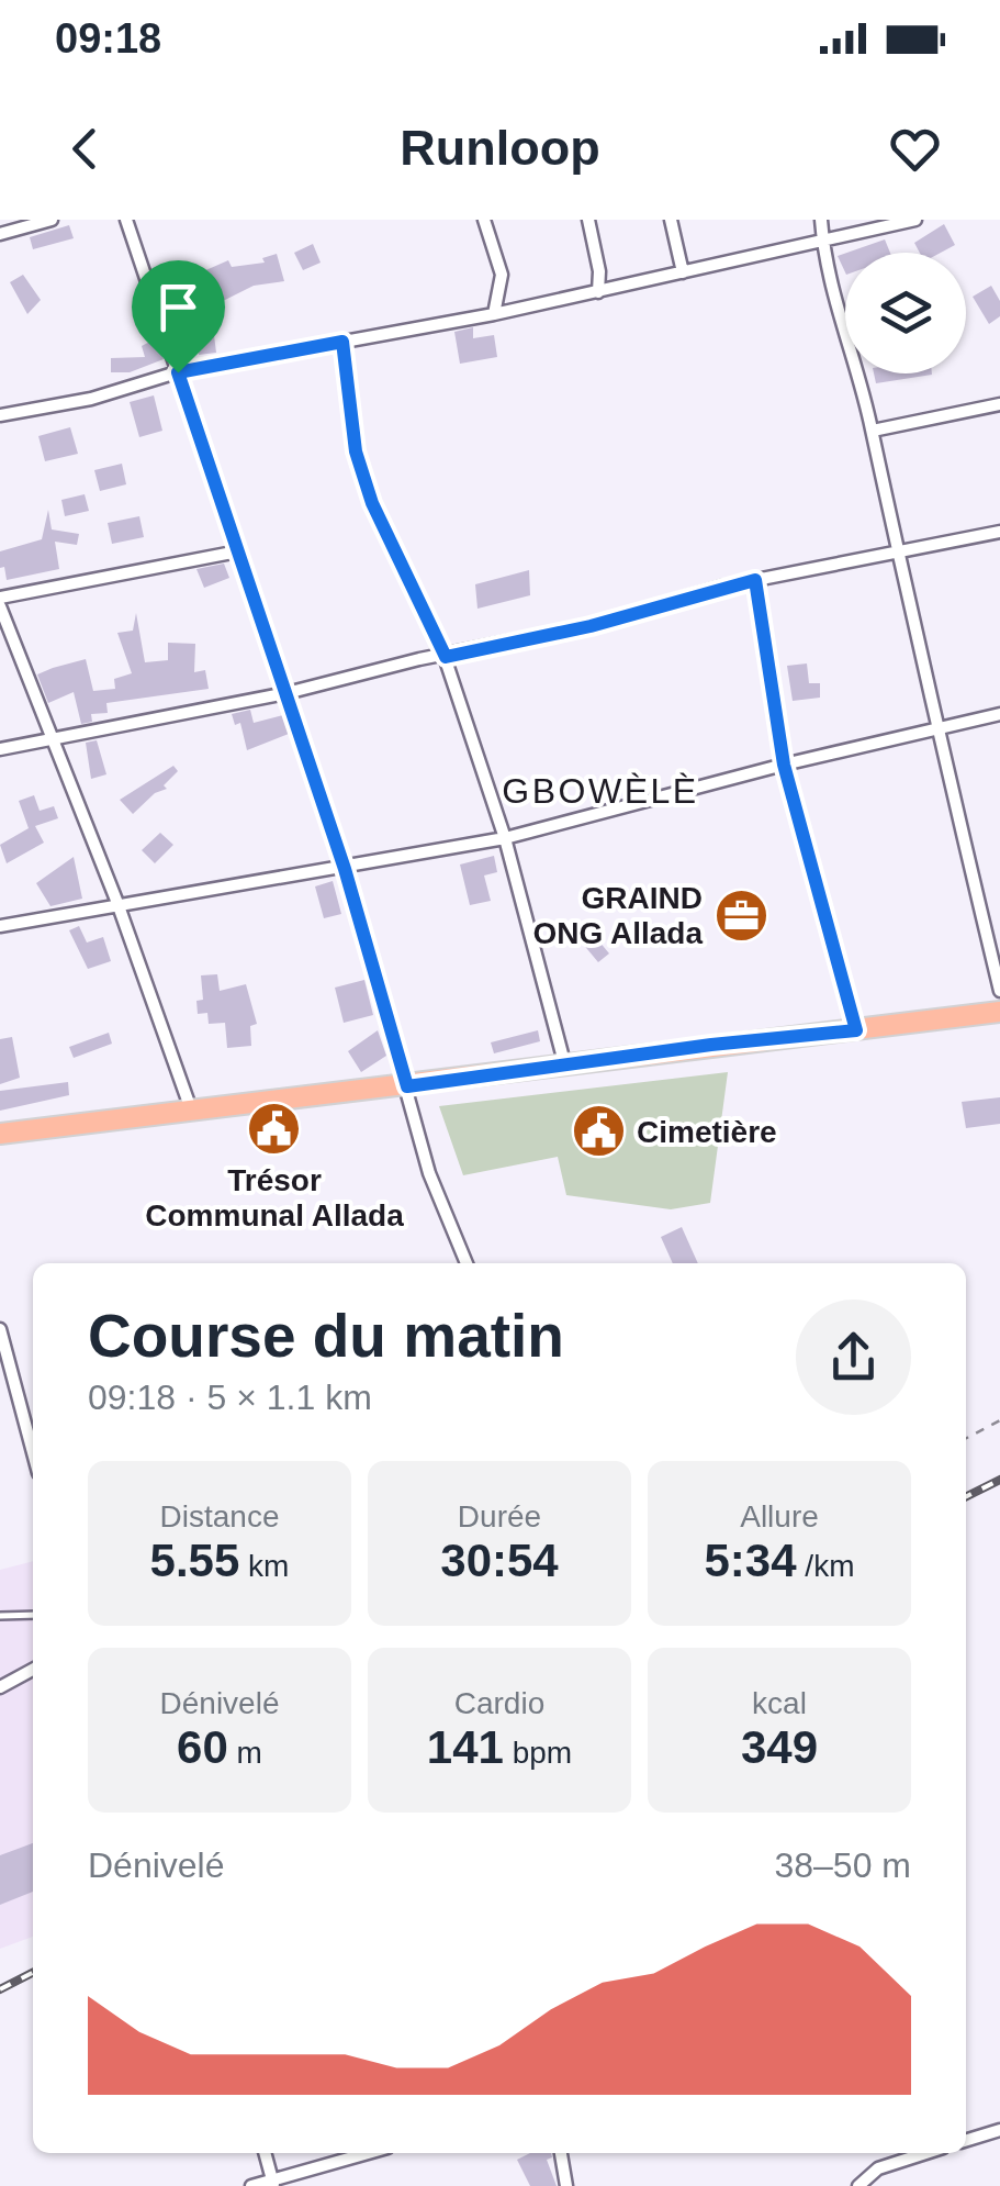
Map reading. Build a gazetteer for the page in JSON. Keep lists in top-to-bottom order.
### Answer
{
  "districts": ["GBOWÈLÈ"],
  "places": {
    "office": ["GRAIND ONG Allada"],
    "public building": ["Trésor Communal Allada", "Cimetière"]
  },
  "page": {
    "status": "09:18",
    "header": "Runloop",
    "heading": ["Course du matin", "09:18 · 5 × 1.1 km"],
    "stats": [
      ["Distance", "5.55 km"],
      ["Durée", "30:54"],
      ["Allure", "5:34 /km"],
      ["Dénivelé", "60 m"],
      ["Cardio", "141 bpm"],
      ["kcal", "349"]
    ],
    "chart": ["Dénivelé", "38–50 m"]
  }
}
